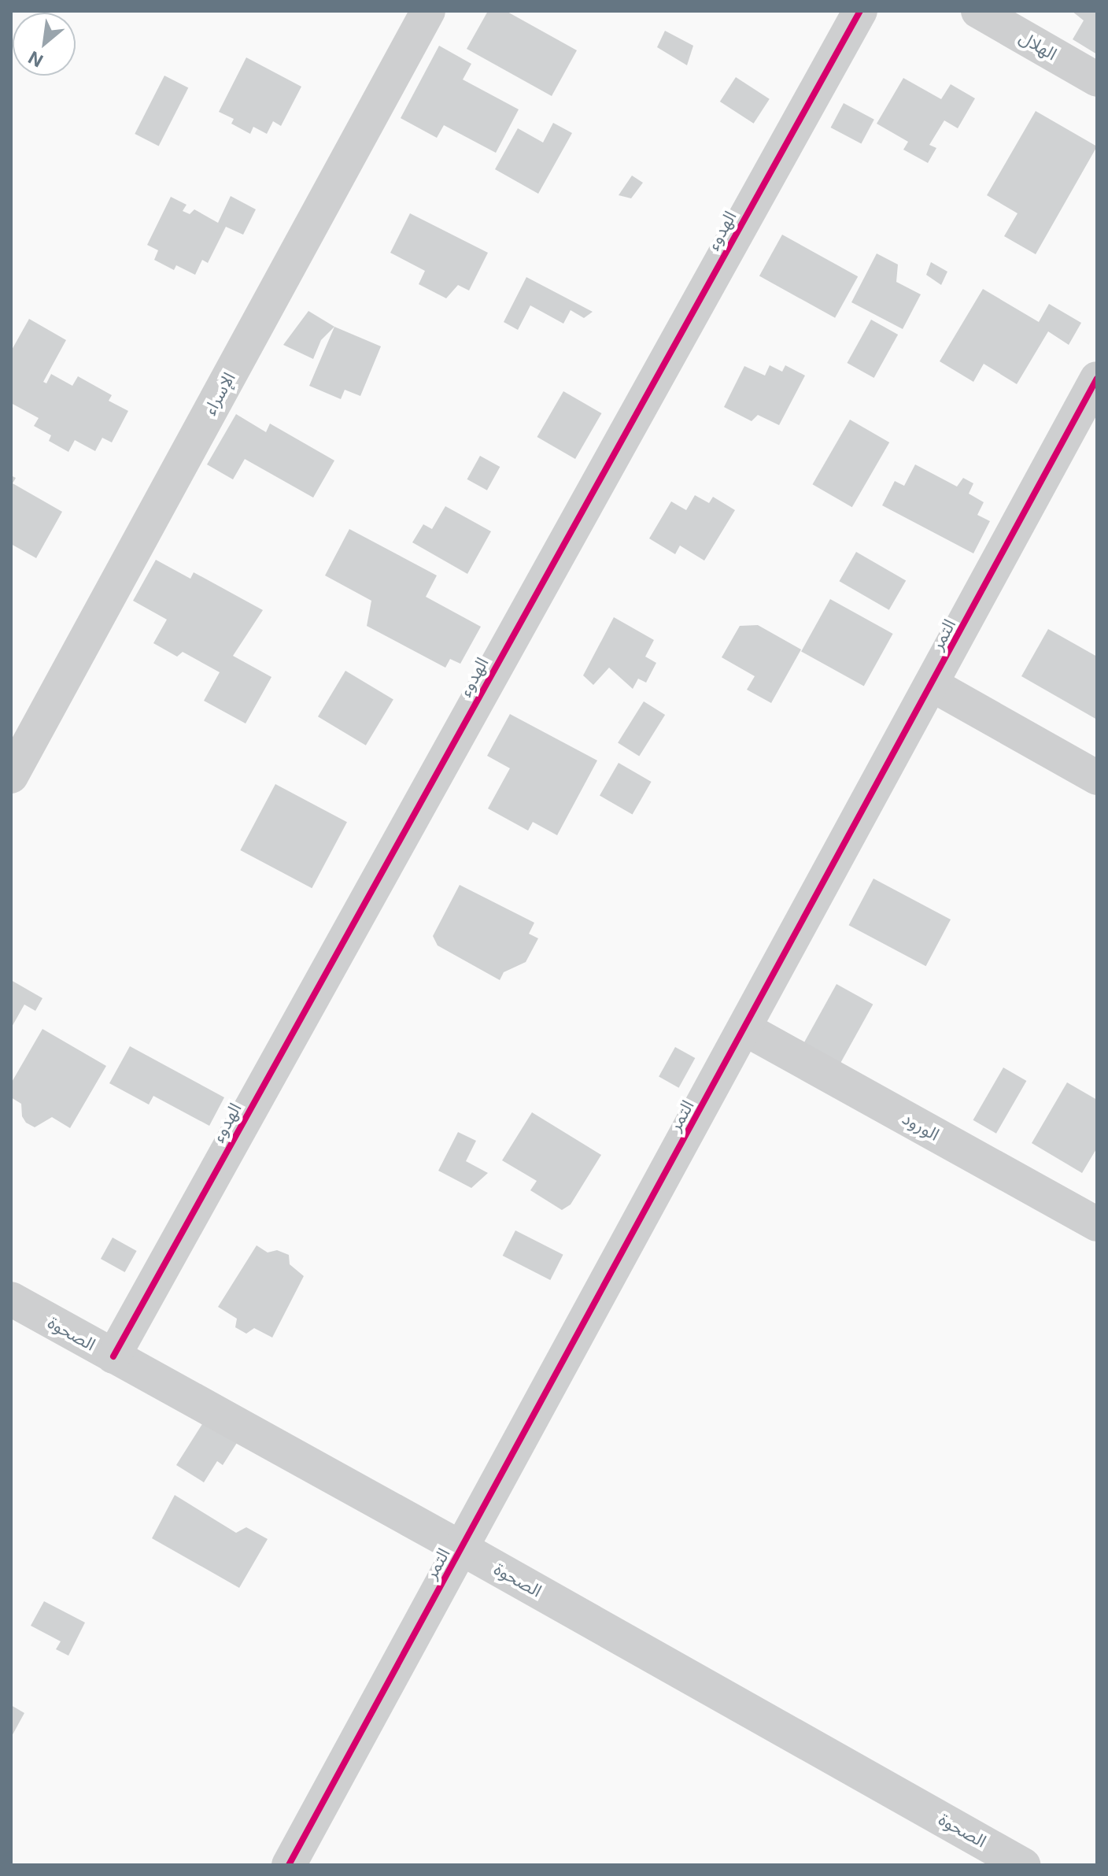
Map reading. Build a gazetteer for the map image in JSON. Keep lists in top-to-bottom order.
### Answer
{
  "streets": {
    "street": [
      "الهلال",
      "الهدوء",
      "الإسراء",
      "التمر",
      "الورود",
      "الصحوة"
    ]
  },
  "crossings": [
    ["الهدوء", "الصحوة"],
    ["التمر", "الورود"],
    ["التمر", "الصحوة"]
  ],
  "north": "bottom left"
}
